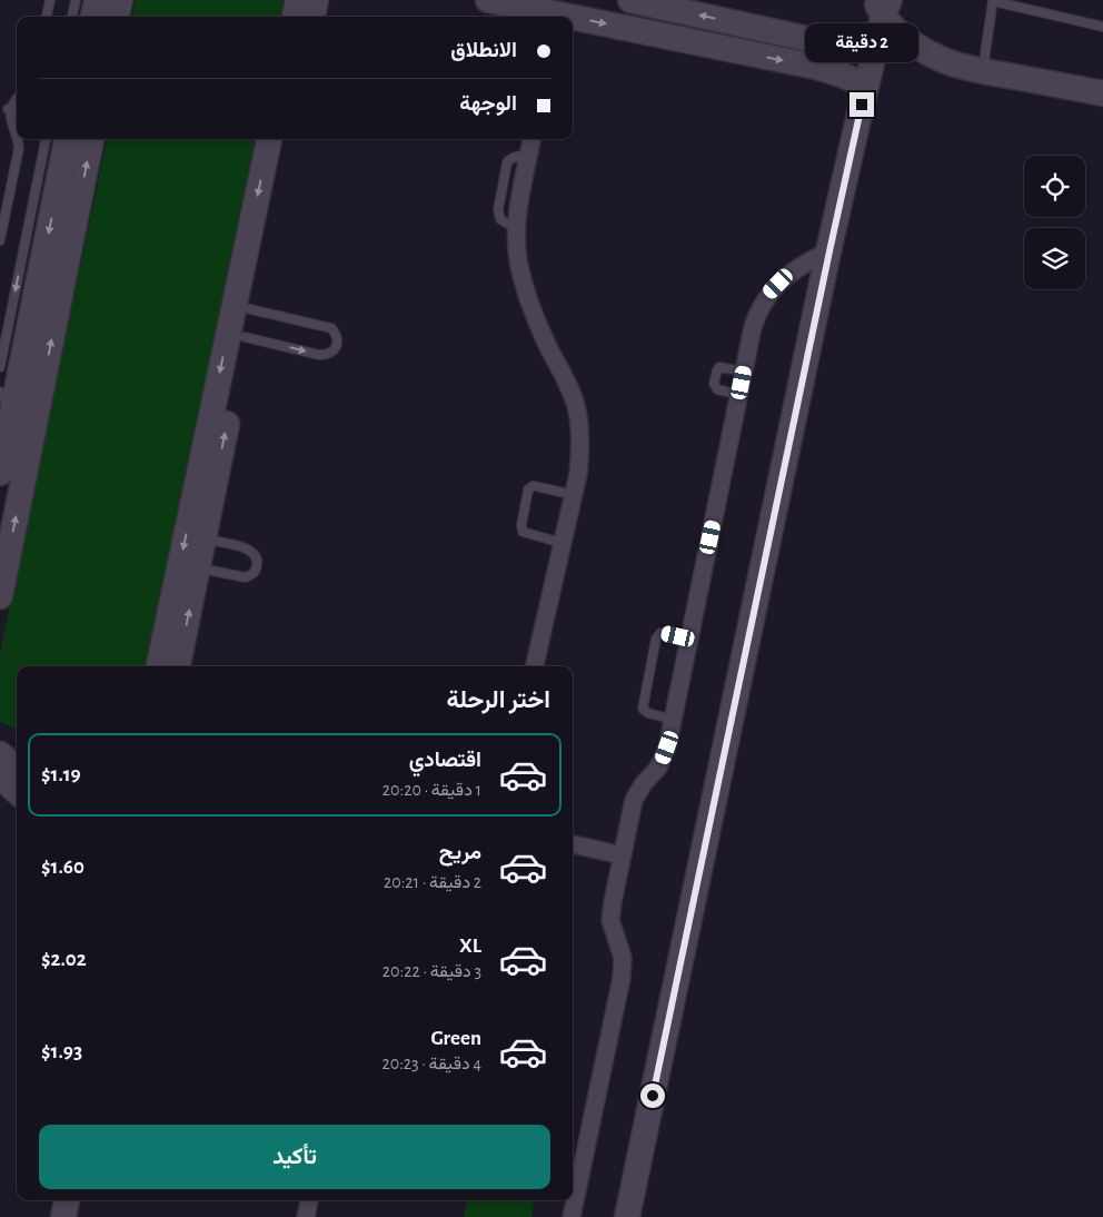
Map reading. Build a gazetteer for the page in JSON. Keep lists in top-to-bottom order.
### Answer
{
  "page": {
    "banner": ["الانطلاق", "الوجهة"],
    "bubble": "2 دقيقة",
    "heading": "اختر الرحلة",
    "list": [
      {
        "name": "اقتصادي",
        "note": "1 دقيقة · 20:20",
        "value": "$1.19"
      },
      {
        "name": "مريح",
        "note": "2 دقيقة · 20:21",
        "value": "$1.60"
      },
      {
        "name": "XL",
        "note": "3 دقيقة · 20:22",
        "value": "$2.02"
      },
      {
        "name": "Green",
        "note": "4 دقيقة · 20:23",
        "value": "$1.93"
      }
    ],
    "buttons": "تأكيد"
  }
}
